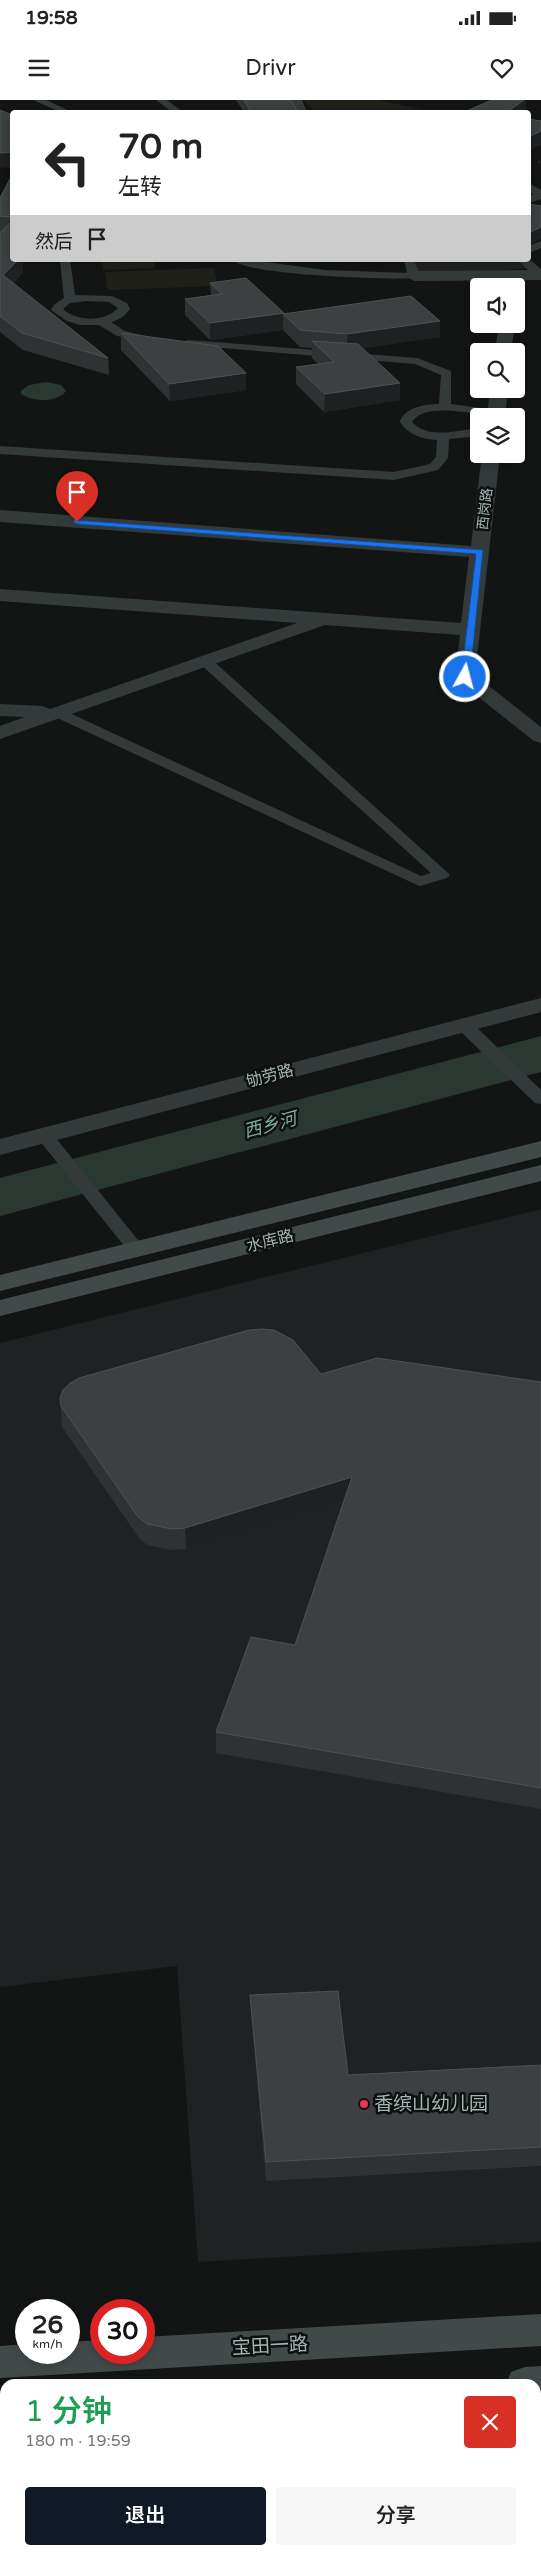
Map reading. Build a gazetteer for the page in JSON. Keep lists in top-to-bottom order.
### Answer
{
  "streets": {
    "main road": ["水库路", "宝田一路"],
    "street": ["西岗路", "劬劳路"]
  },
  "water": ["西乡河"],
  "places": ["香缤山幼儿园"],
  "page": {
    "status": "19:58",
    "header": "Drivr",
    "turn": ["70 m", "左转"],
    "then": "然后",
    "speed": "26 km/h",
    "limit": "30",
    "heading": ["1 分钟", "180 m · 19:59"],
    "buttons": ["退出", "分享"]
  }
}
